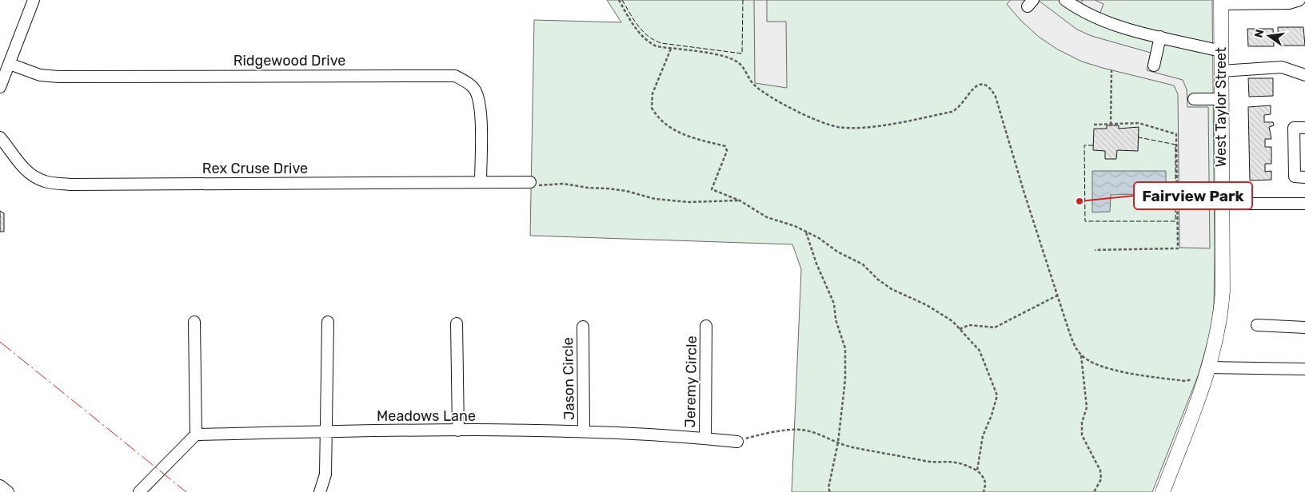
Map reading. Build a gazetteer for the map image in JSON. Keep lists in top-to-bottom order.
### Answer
{
  "streets": {
    "main road": ["West Taylor Street"],
    "street": [
      "Ridgewood Drive",
      "Rex Cruse Drive",
      "Jason Circle",
      "Jeremy Circle",
      "Meadows Lane"
    ]
  },
  "crossings": [
    ["Ridgewood Drive", "Rex Cruse Drive"],
    ["Jason Circle", "Meadows Lane"],
    ["Jeremy Circle", "Meadows Lane"]
  ],
  "places": ["Fairview Park"],
  "north": "left"
}
